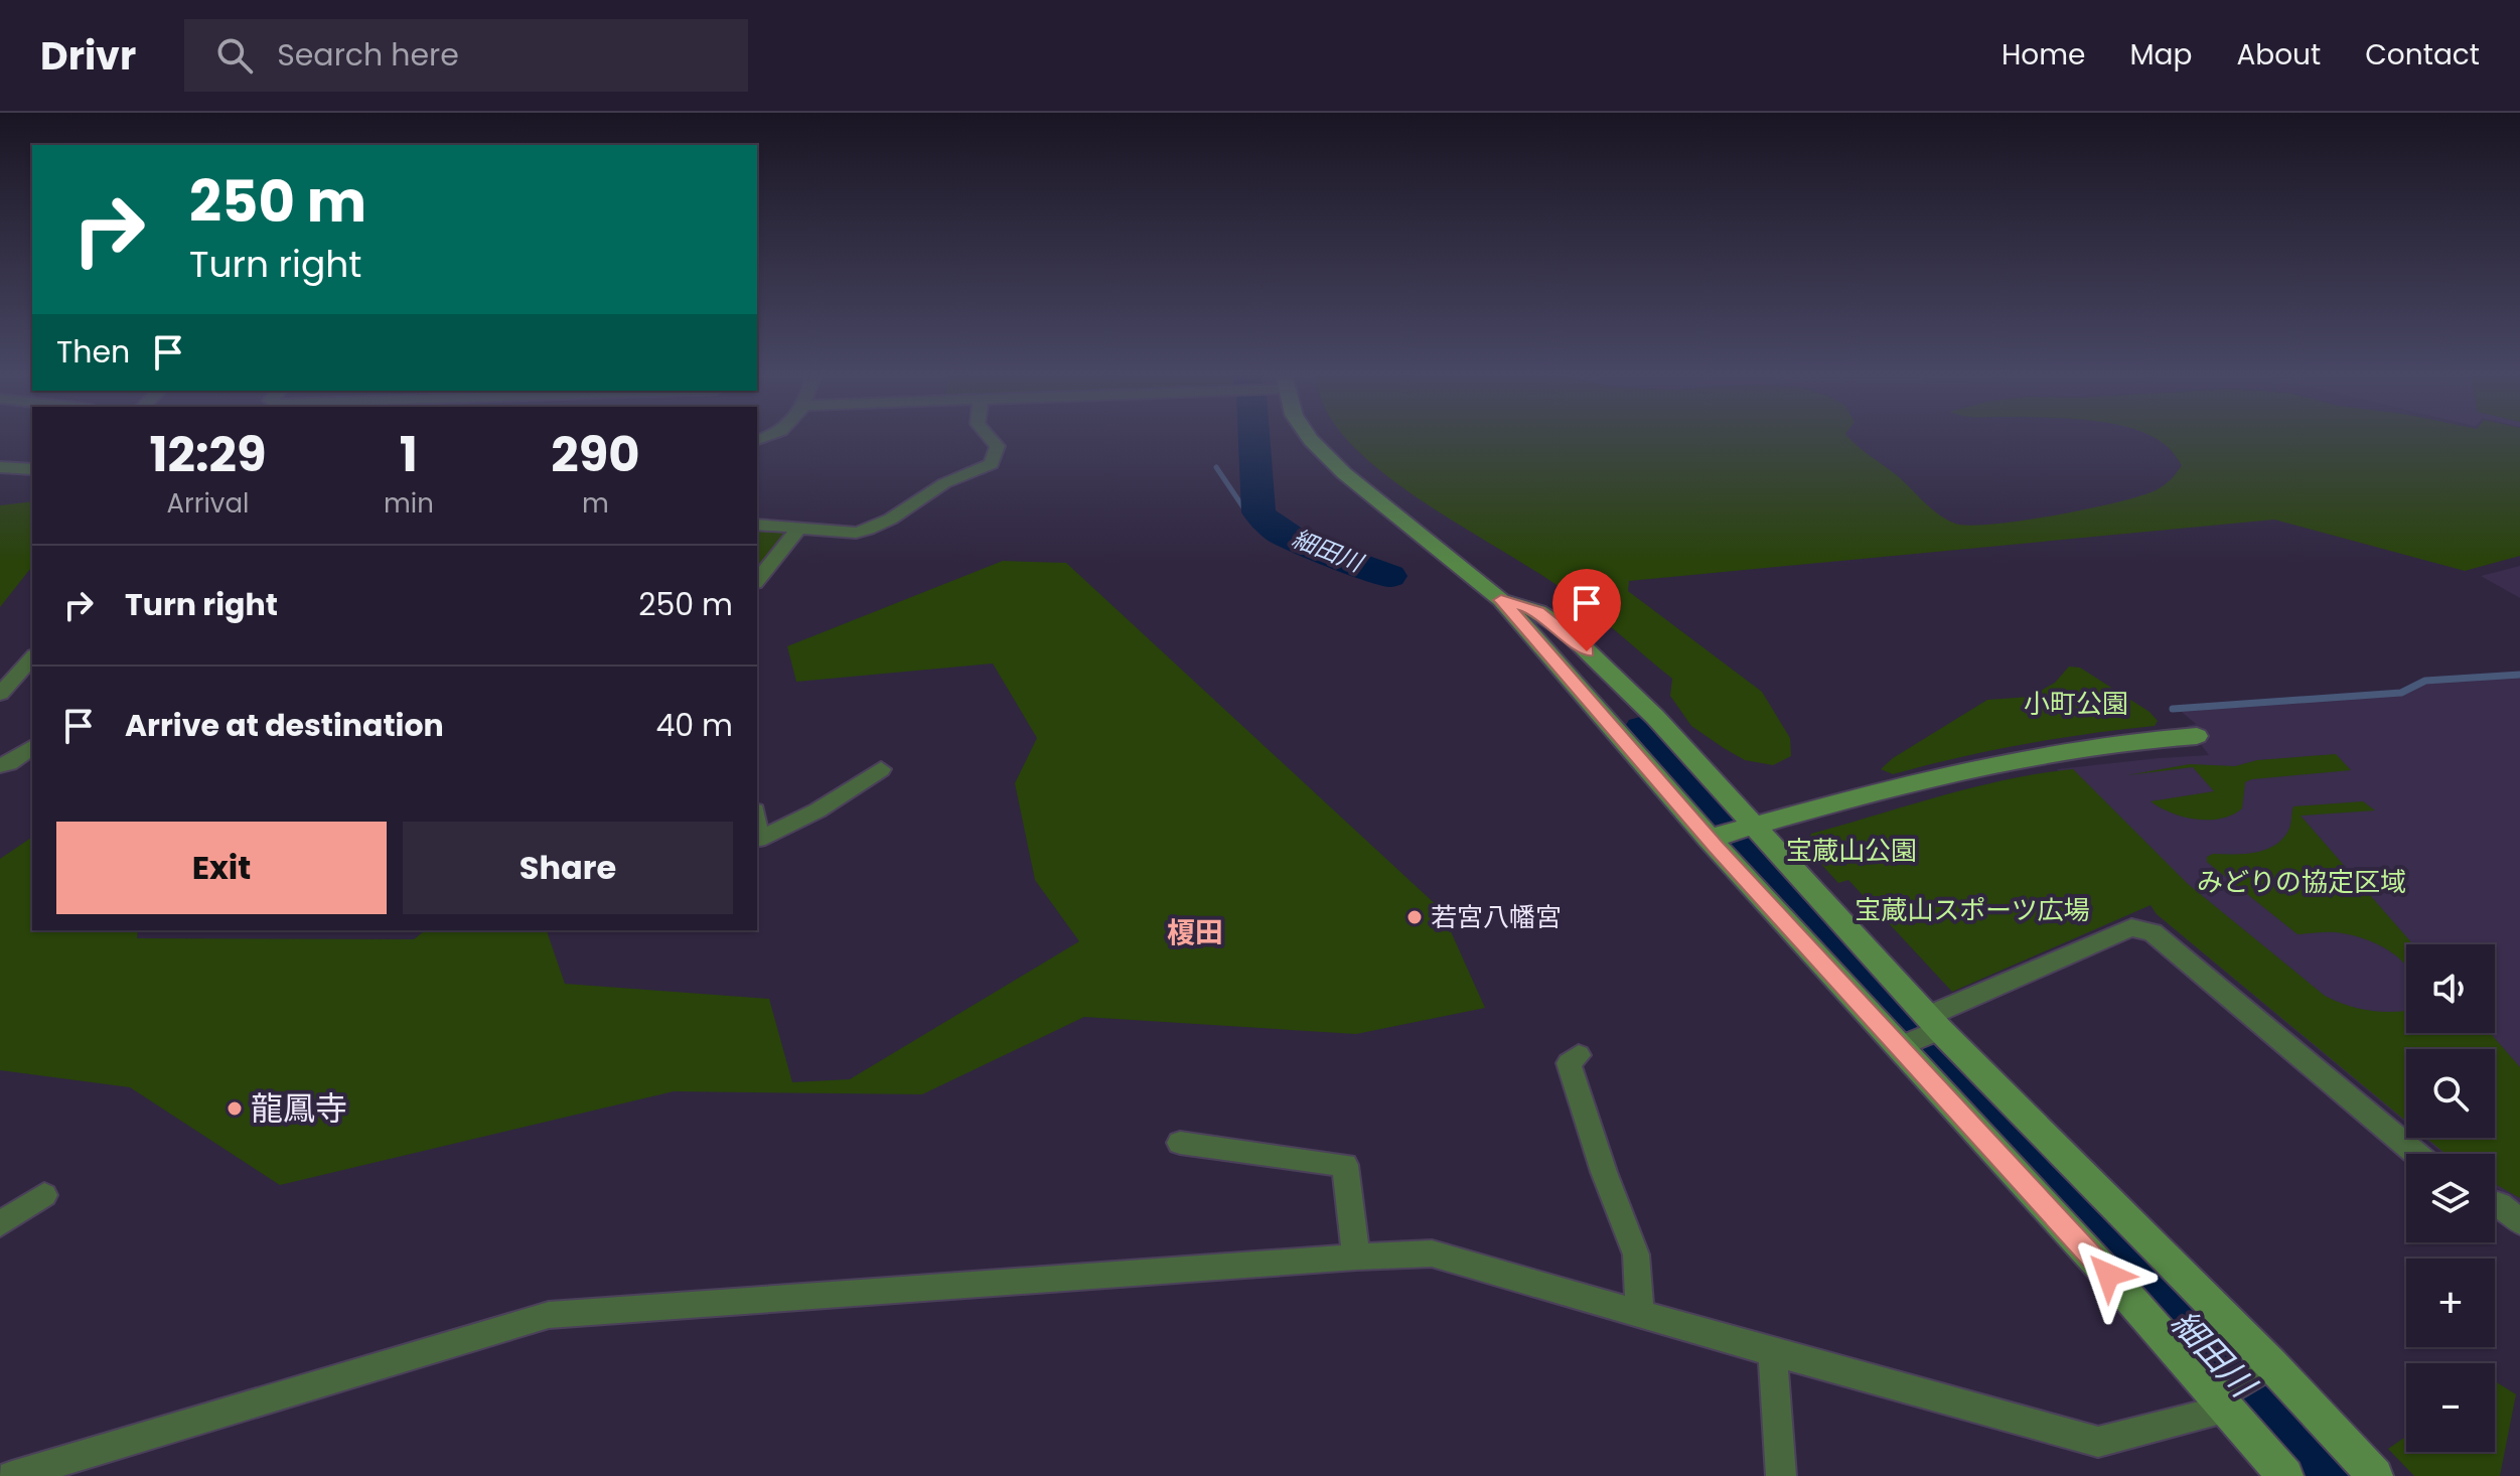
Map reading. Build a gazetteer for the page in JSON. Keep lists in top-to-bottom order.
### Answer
{
  "districts": ["榎田"],
  "water": ["細田川"],
  "parks": [
    "小町公園",
    "宝蔵山公園",
    "みどりの協定区域",
    "宝蔵山スポーツ広場"
  ],
  "places": ["若宮八幡宮", "龍鳳寺"],
  "page": {
    "header": "Drivr",
    "search": "Search here",
    "nav": [
      "Home",
      "Map",
      "About",
      "Contact"
    ],
    "turn": ["250 m", "Turn right"],
    "then": "Then",
    "eta": [
      "12:29",
      "Arrival",
      "1",
      "min",
      "290",
      "m"
    ],
    "list": [
      {
        "name": "Turn right",
        "value": "250 m"
      },
      {
        "name": "Arrive at destination",
        "value": "40 m"
      }
    ],
    "buttons": ["Exit", "Share"],
    "map_buttons": ["+", "−"]
  }
}
